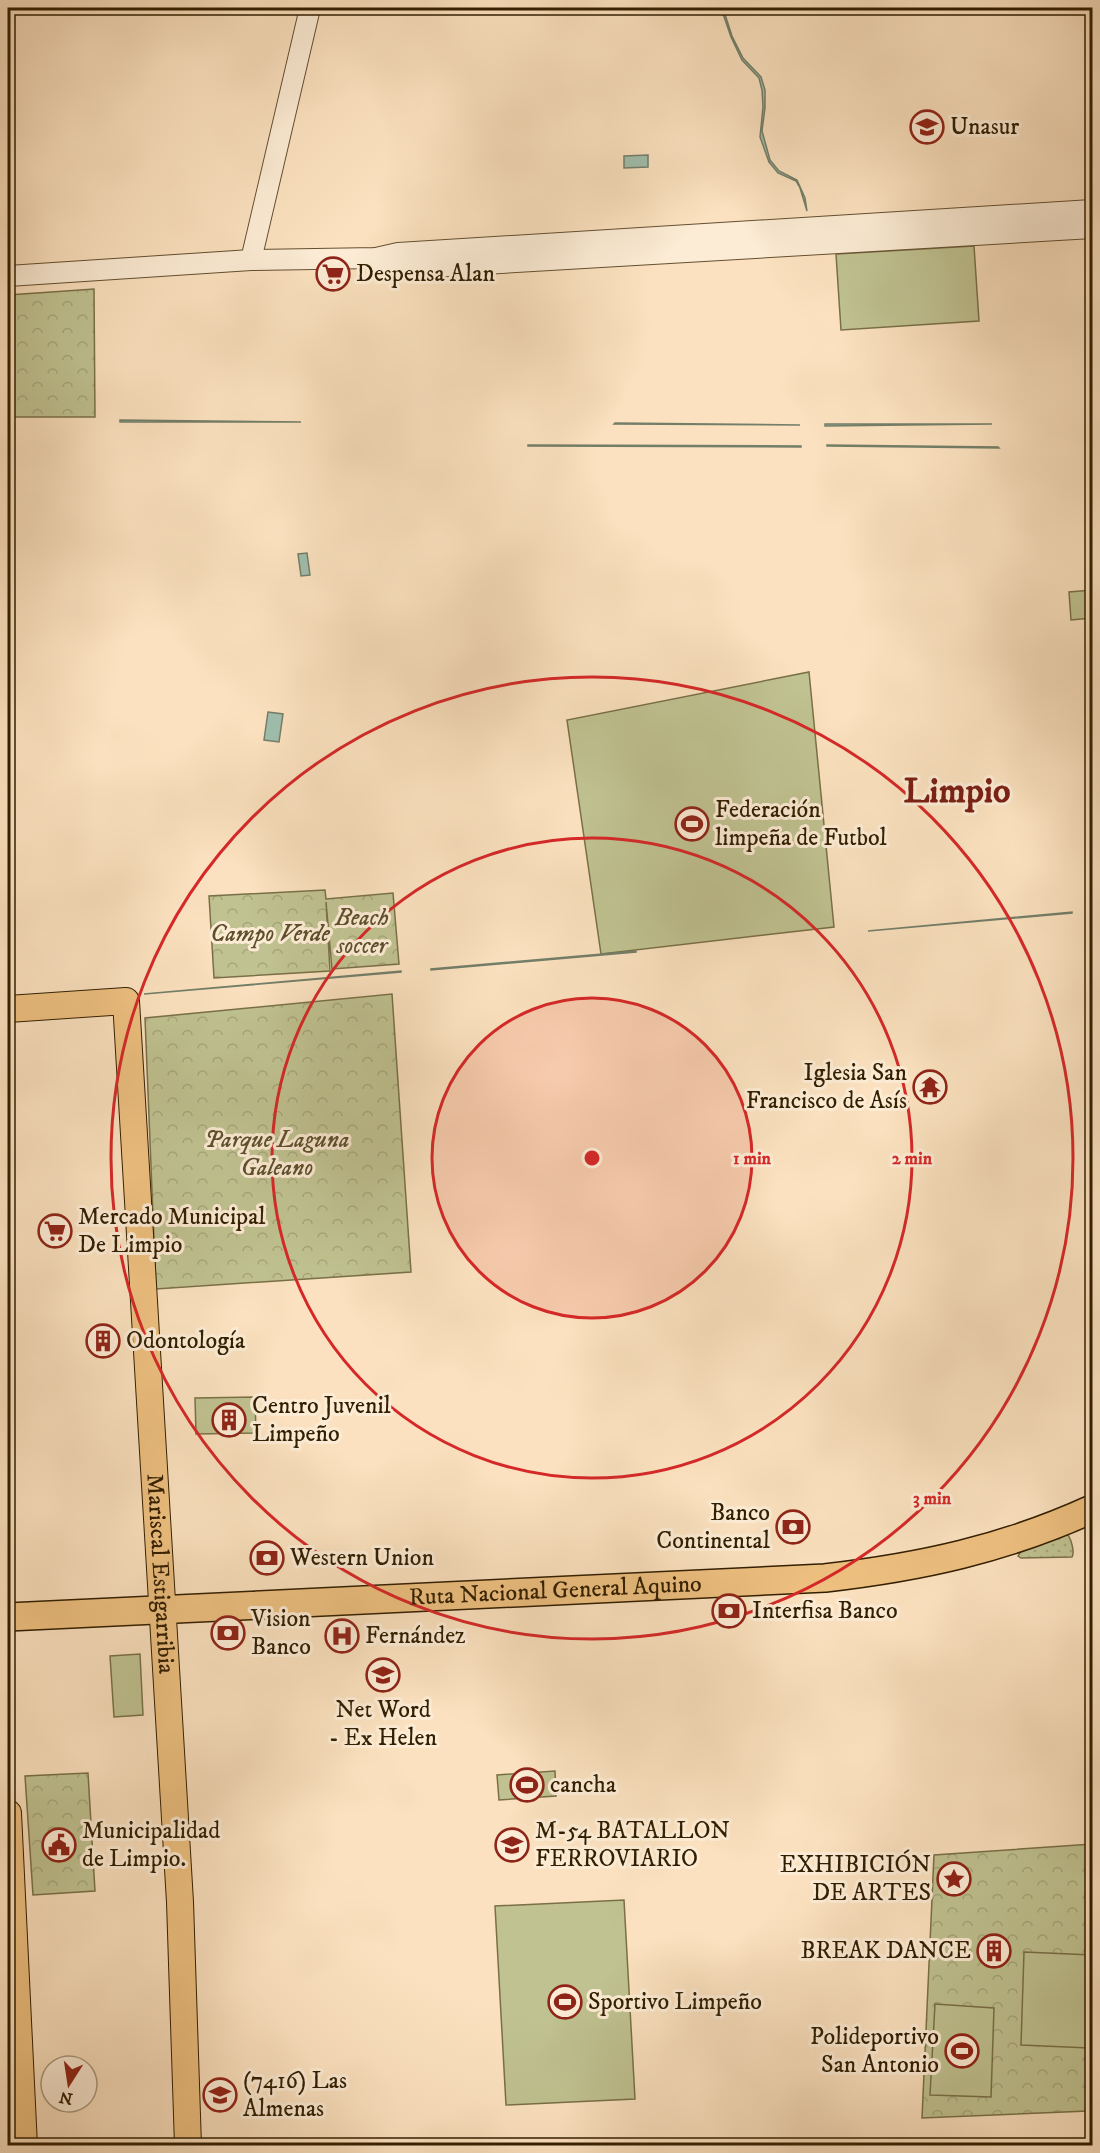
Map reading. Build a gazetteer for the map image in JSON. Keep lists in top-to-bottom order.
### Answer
{
  "streets": {
    "highway": ["Ruta Nacional General Aquino"],
    "main road": ["Mariscal Estigarribia"]
  },
  "crossings": [
    ["Mariscal Estigarribia", "Ruta Nacional General Aquino"]
  ],
  "districts": ["Limpio"],
  "parks": ["Beach soccer", "Campo Verde", "Parque Laguna Galeano"],
  "places": {
    "school or university": [
      "Unasur",
      "Net Word - Ex Helen",
      "M-54 BATALLON FERROVIARIO",
      "(7416) Las Almenas"
    ],
    "supermarket": ["Despensa Alan", "Mercado Municipal De Limpio"],
    "sports": [
      "Federación limpeña de Futbol",
      "cancha",
      "Sportivo Limpeño",
      "Polideportivo San Antonio"
    ],
    "temple": ["Iglesia San Francisco de Asís"],
    "building": ["Odontología", "Centro Juvenil Limpeño", "BREAK DANCE"],
    "bank": [
      "Banco Continental",
      "Western Union",
      "Interfisa Banco",
      "Vision Banco"
    ],
    "hospital": ["Fernández"],
    "public building": ["Municipalidad de Limpio."],
    "place": ["EXHIBICIÓN DE ARTES"]
  },
  "north": "bottom",
  "rings": ["1 min", "2 min", "3 min"]
}
